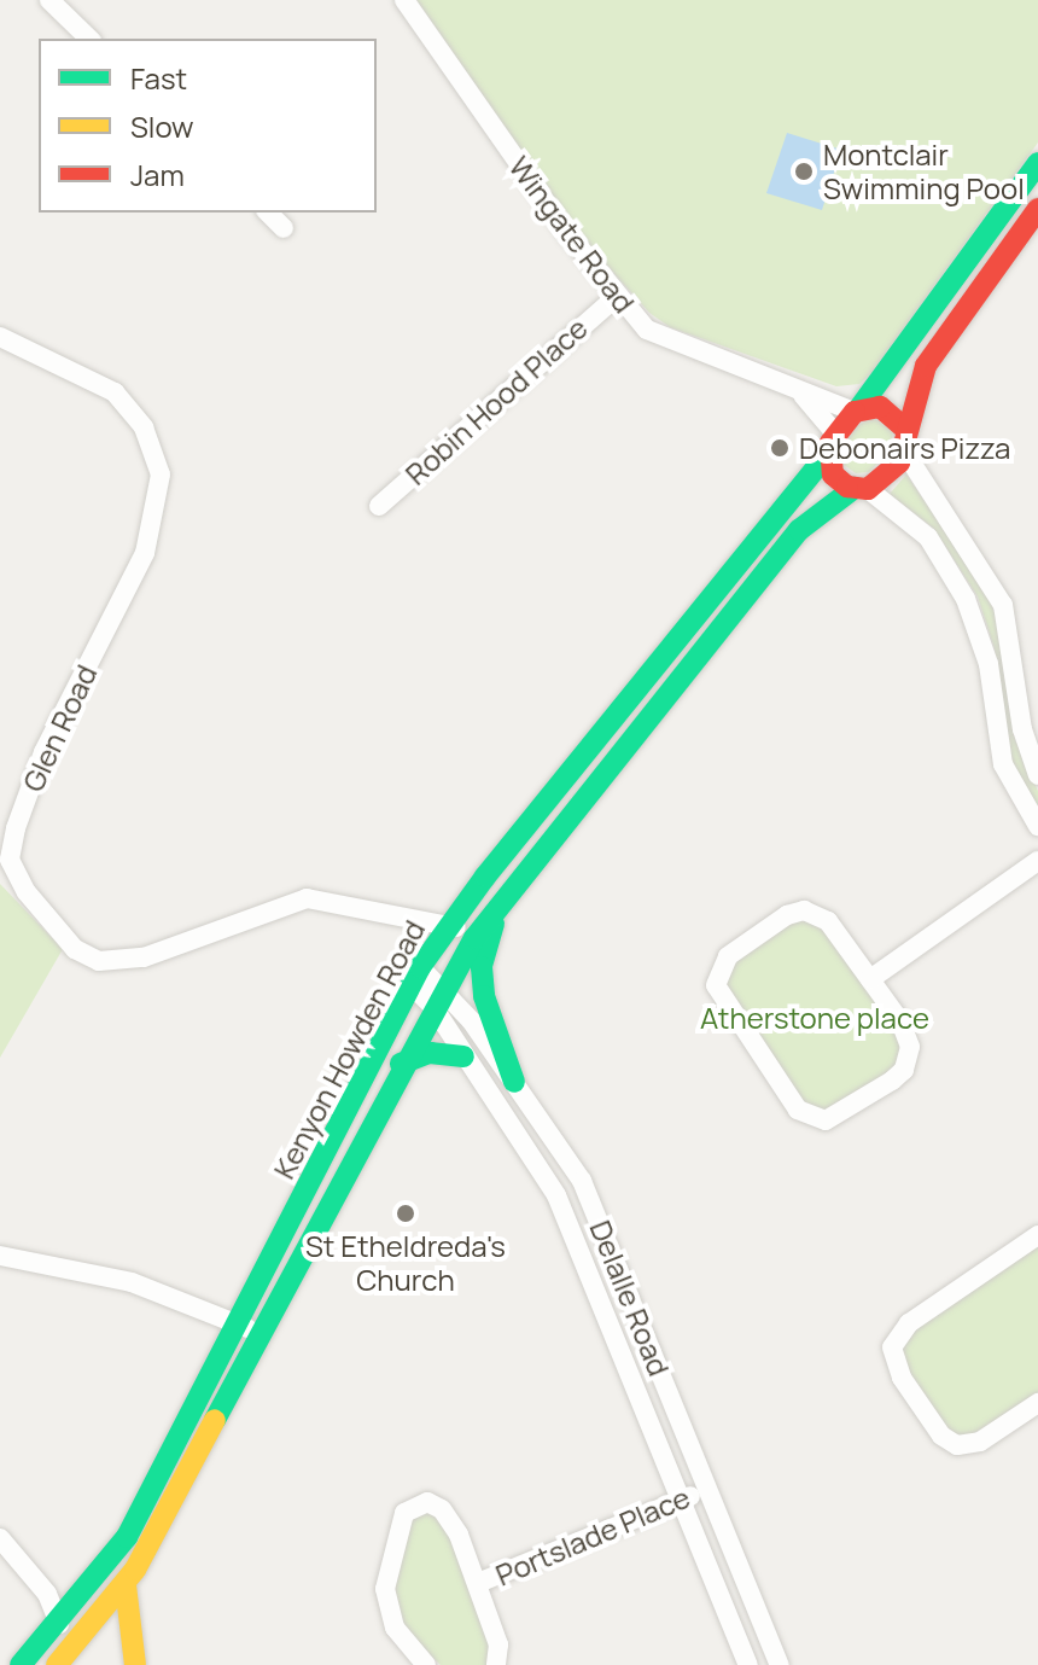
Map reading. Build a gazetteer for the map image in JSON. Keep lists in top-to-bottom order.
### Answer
{
  "streets": {
    "street": [
      "Wingate Road",
      "Robin Hood Place",
      "Glen Road",
      "Kenyon Howden Road",
      "Delalle Road",
      "Portslade Place"
    ]
  },
  "crossings": [
    ["Wingate Road", "Robin Hood Place"],
    ["Wingate Road", "Kenyon Howden Road"],
    ["Glen Road", "Kenyon Howden Road"],
    ["Kenyon Howden Road", "Delalle Road"],
    ["Delalle Road", "Portslade Place"]
  ],
  "parks": ["Atherstone place"],
  "places": ["Montclair Swimming Pool", "Debonairs Pizza", "St Etheldreda's Church"],
  "legend": ["Fast", "Slow", "Jam"]
}
